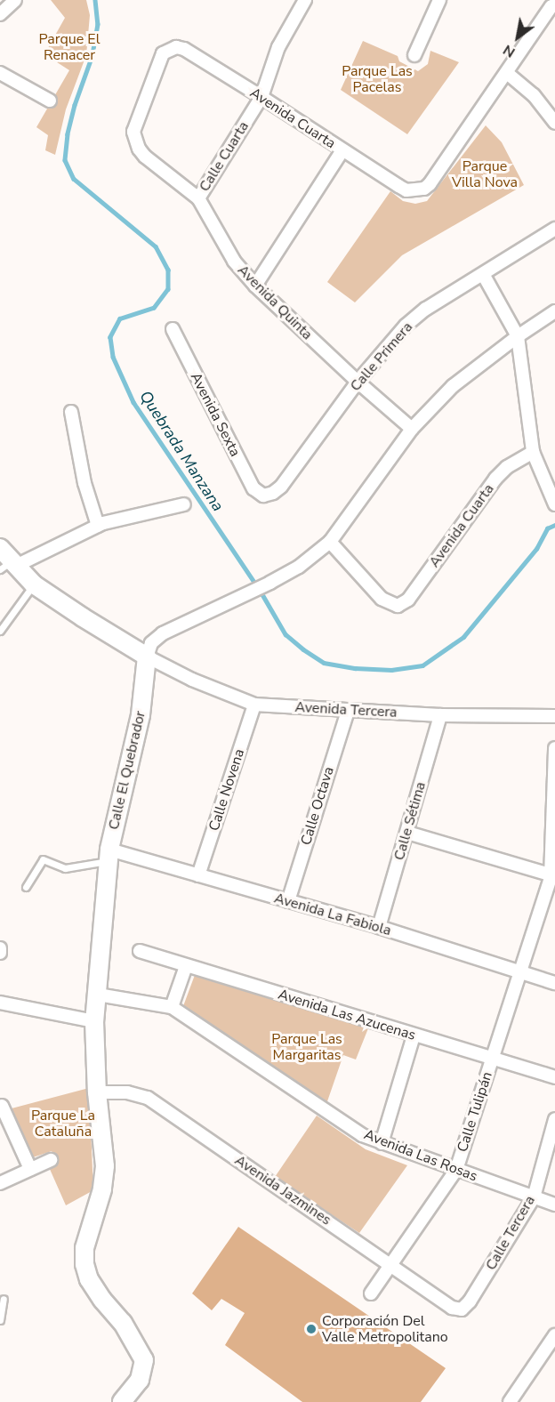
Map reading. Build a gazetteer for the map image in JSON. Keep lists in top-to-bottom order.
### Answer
{
  "streets": {
    "street": [
      "Avenida Cuarta",
      "Calle Cuarta",
      "Avenida Quinta",
      "Calle Primera",
      "Avenida Sexta",
      "Avenida Tercera",
      "Calle El Quebrador",
      "Calle Novena",
      "Calle Octava",
      "Calle Sétima",
      "Avenida La Fabiola",
      "Avenida Las Azucenas",
      "Calle Tulipán",
      "Avenida Las Rosas",
      "Avenida Jazmines",
      "Calle Tercera"
    ]
  },
  "crossings": [
    ["Avenida Cuarta", "Calle Cuarta"],
    ["Avenida Cuarta", "Avenida Quinta"],
    ["Avenida Cuarta", "Calle El Quebrador"],
    ["Calle Cuarta", "Avenida Quinta"],
    ["Avenida Quinta", "Calle Primera"],
    ["Avenida Quinta", "Calle El Quebrador"],
    ["Calle Primera", "Avenida Sexta"],
    ["Avenida Tercera", "Calle El Quebrador"],
    ["Avenida Tercera", "Calle Novena"],
    ["Avenida Tercera", "Calle Octava"],
    ["Avenida Tercera", "Calle Sétima"],
    ["Calle El Quebrador", "Avenida La Fabiola"],
    ["Calle El Quebrador", "Avenida Las Rosas"],
    ["Calle El Quebrador", "Avenida Jazmines"],
    ["Calle Novena", "Avenida La Fabiola"],
    ["Calle Octava", "Avenida La Fabiola"],
    ["Calle Sétima", "Avenida La Fabiola"],
    ["Avenida La Fabiola", "Calle Tulipán"],
    ["Avenida Las Azucenas", "Calle Tulipán"],
    ["Calle Tulipán", "Avenida Las Rosas"],
    ["Calle Tulipán", "Avenida Jazmines"],
    ["Avenida Las Rosas", "Calle Tercera"],
    ["Avenida Jazmines", "Calle Tercera"]
  ],
  "water": ["Quebrada Manzana"],
  "parks": [
    "Parque El Renacer",
    "Parque Las Pacelas",
    "Parque Villa Nova",
    "Parque Las Margaritas",
    "Parque La Cataluña"
  ],
  "places": ["Corporación Del Valle Metropolitano"],
  "north": "bottom left"
}
